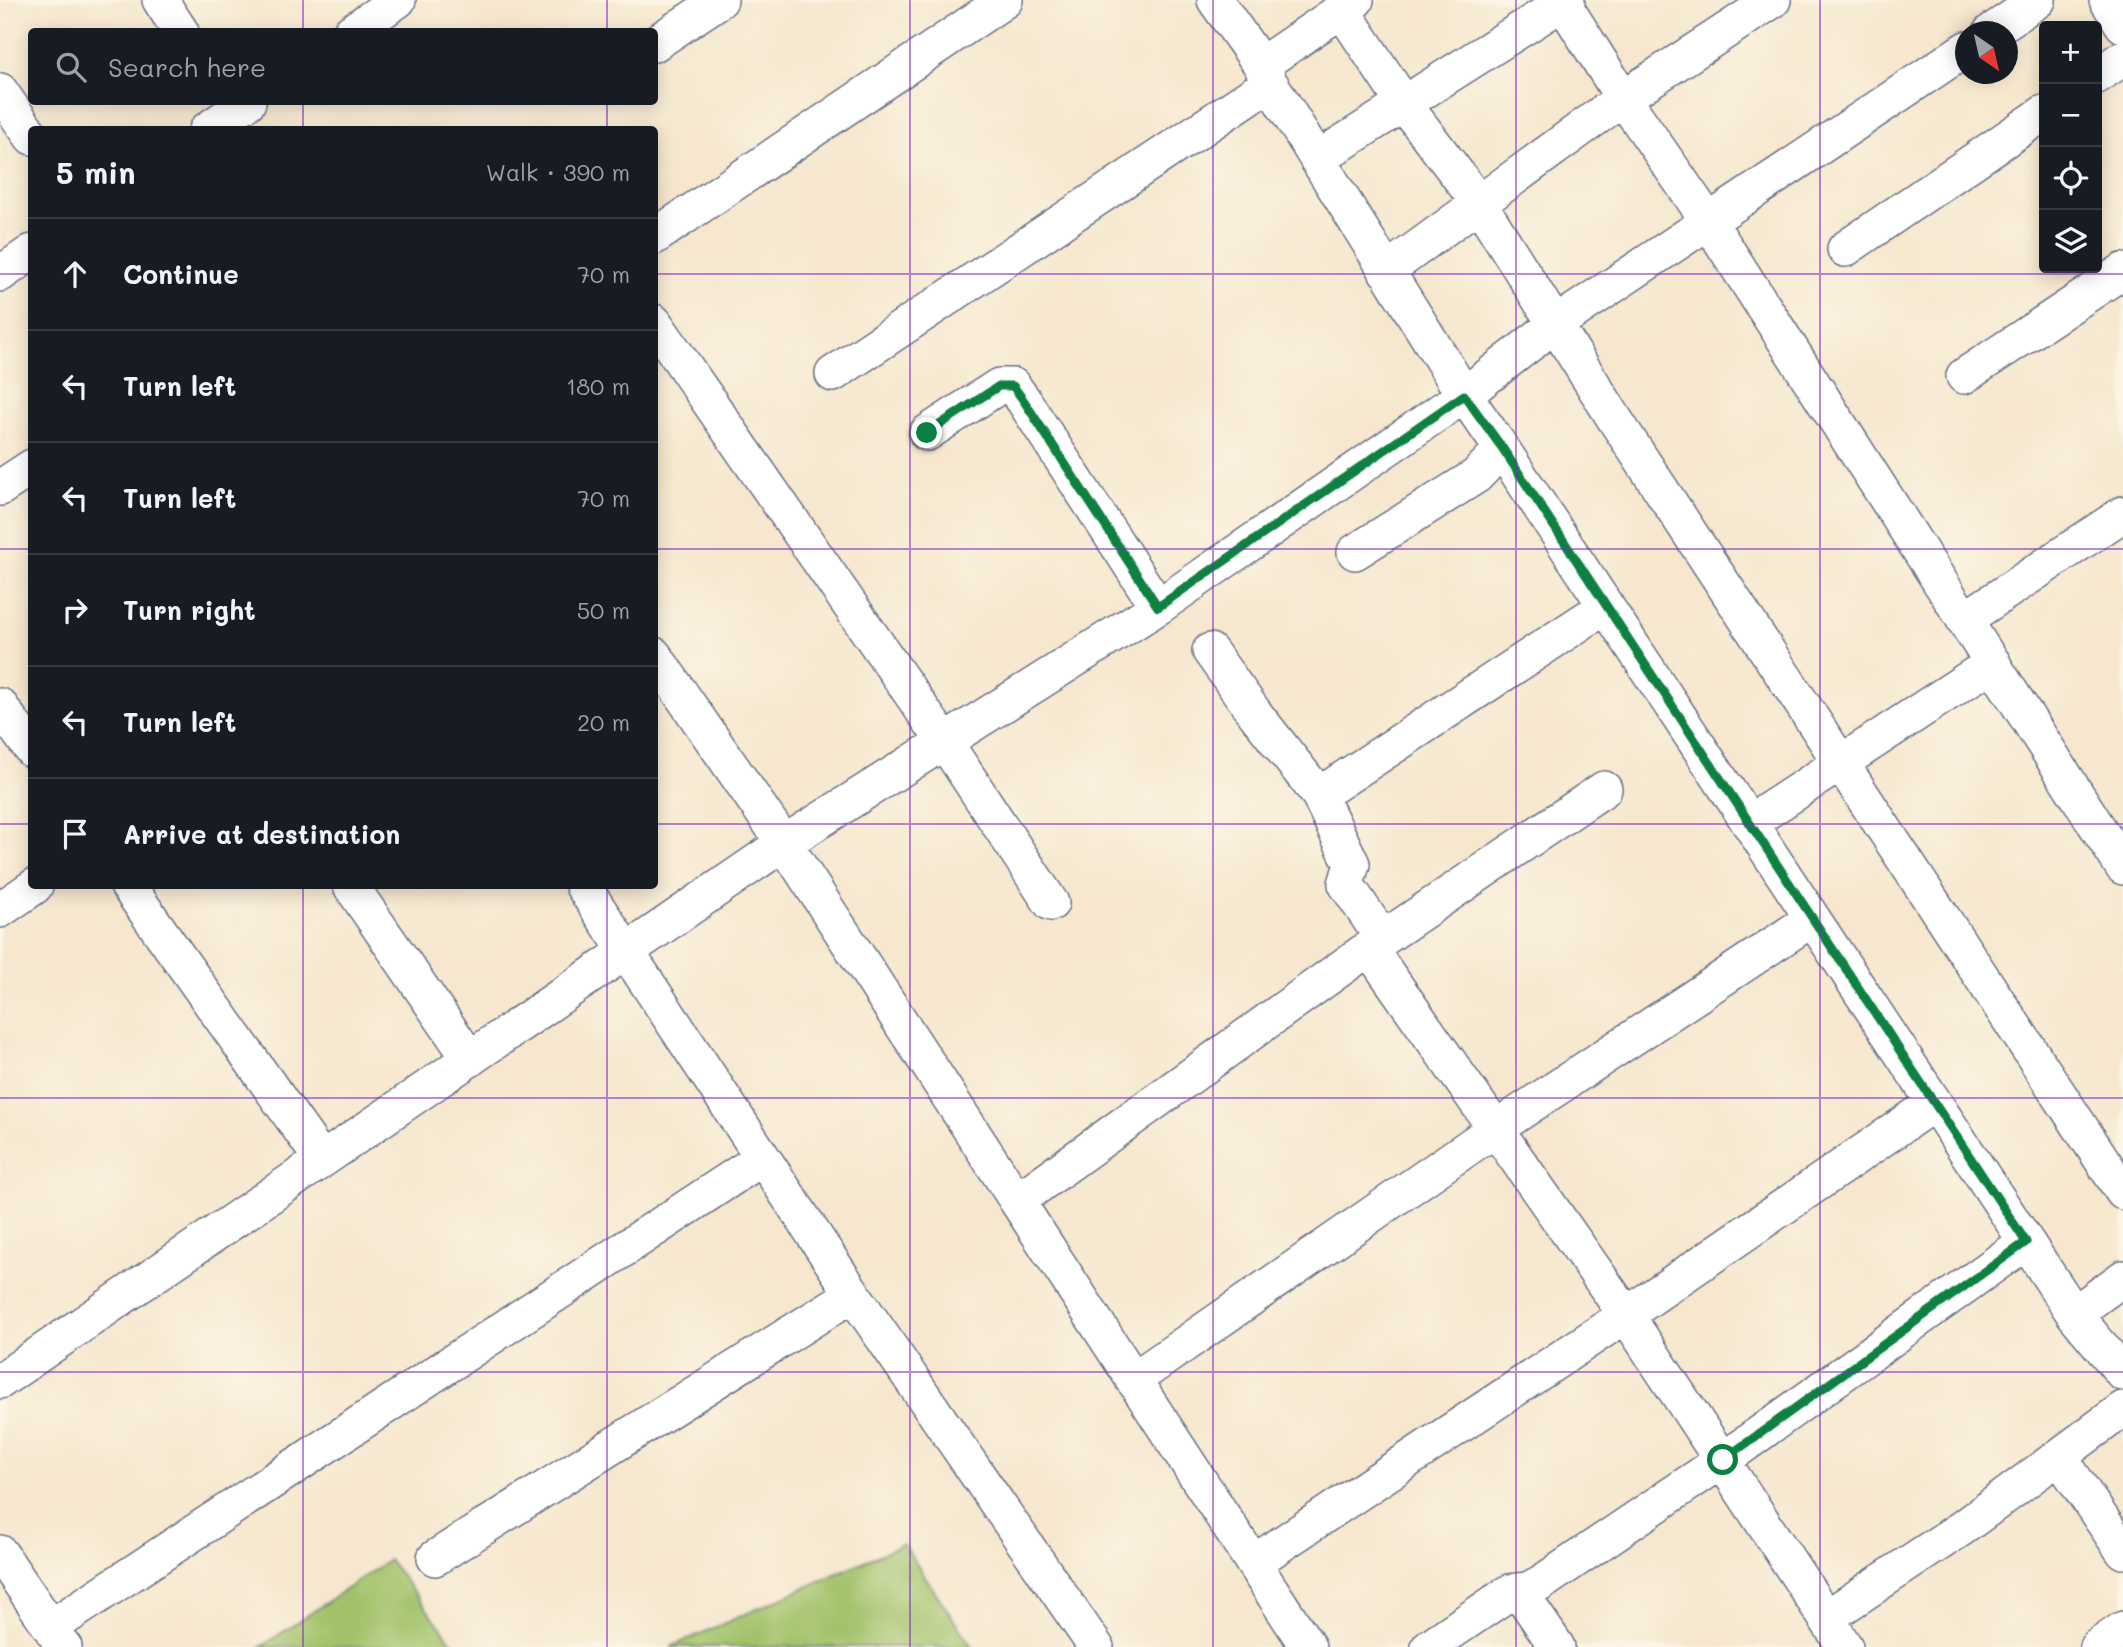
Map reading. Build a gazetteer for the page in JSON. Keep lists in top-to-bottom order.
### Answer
{
  "north": "bottom right",
  "page": {
    "map_buttons": ["+", "−"],
    "search": "Search here",
    "heading": ["5 min", "Walk · 390 m"],
    "list": [
      ["Continue", "70 m"],
      ["Turn left", "180 m"],
      ["Turn left", "70 m"],
      ["Turn right", "50 m"],
      ["Turn left", "20 m"],
      "Arrive at destination"
    ]
  }
}
